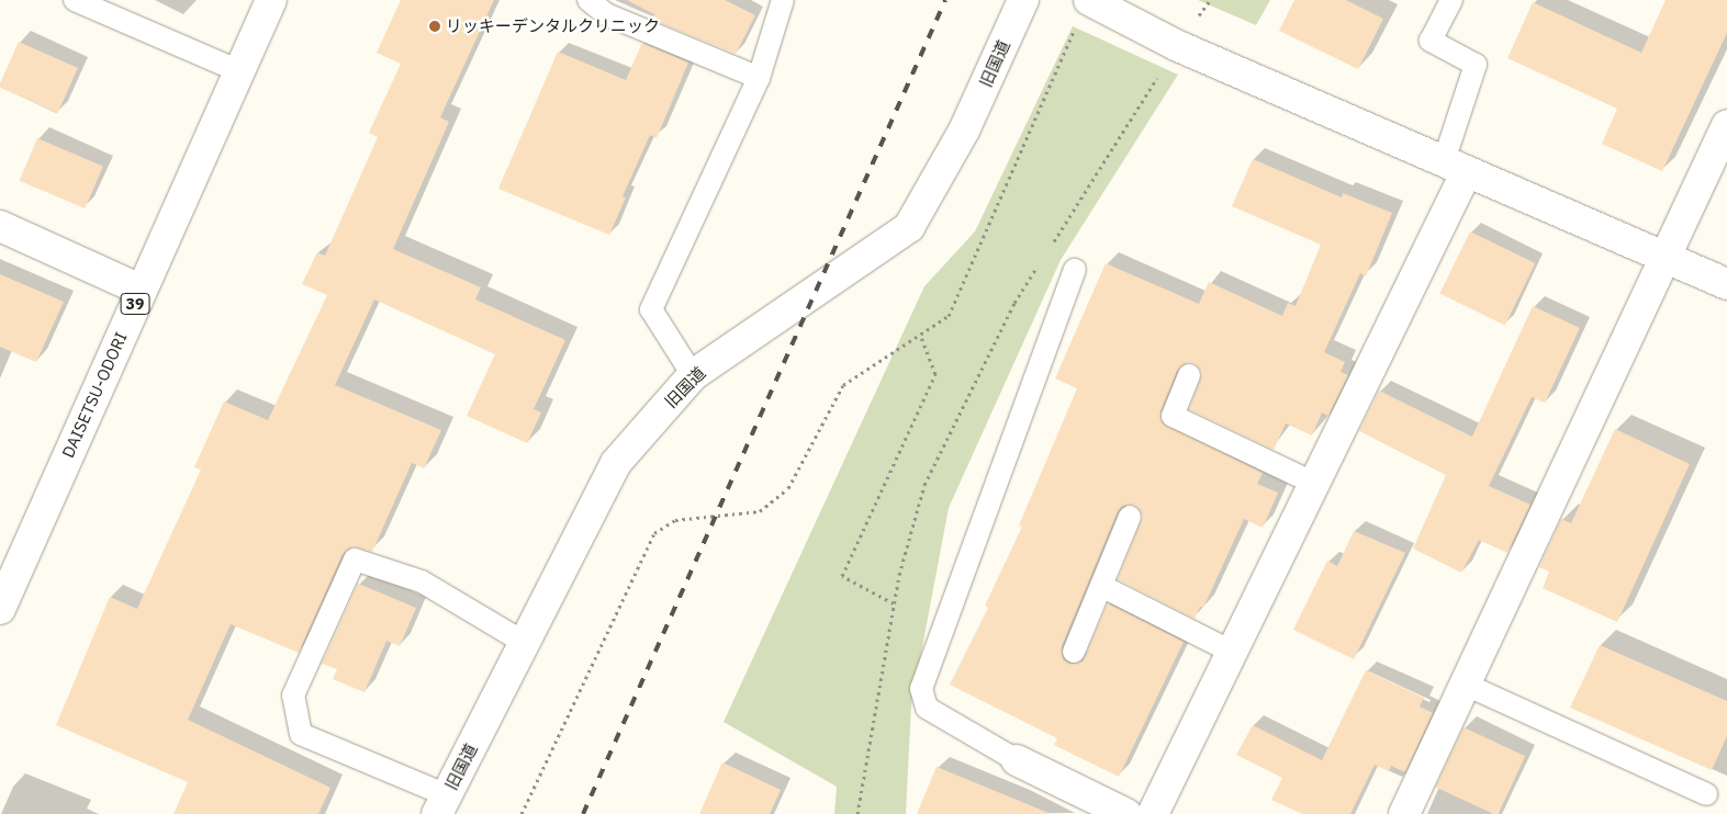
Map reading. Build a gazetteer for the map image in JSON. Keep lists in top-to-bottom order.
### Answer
{
  "streets": {
    "main road": ["旧国道", "39", "DAISETSU-ODORI"]
  },
  "places": ["リッキーデンタルクリニック"]
}
